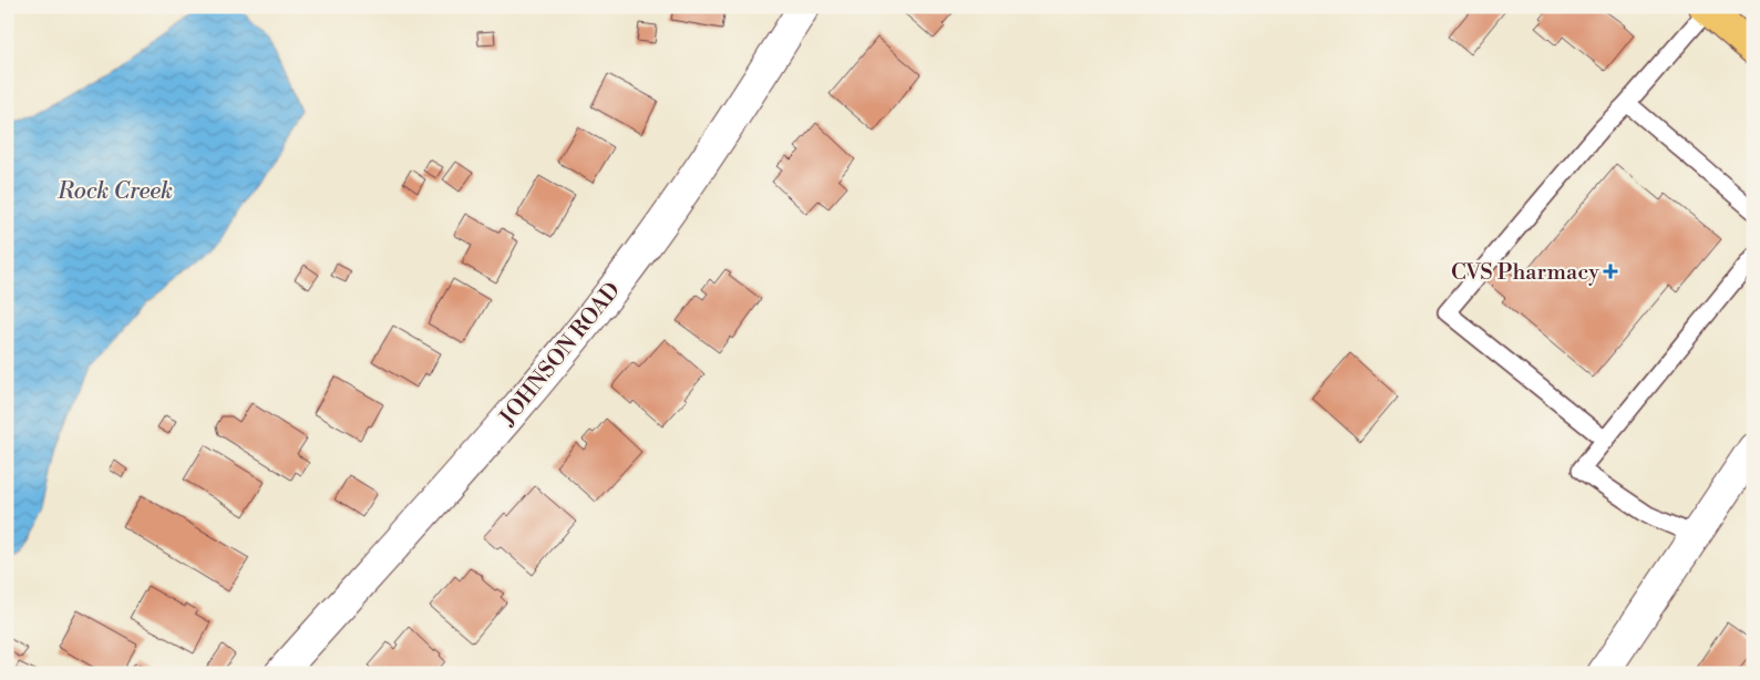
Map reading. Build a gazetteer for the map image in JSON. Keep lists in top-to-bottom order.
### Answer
{
  "streets": {
    "street": ["JOHNSON ROAD"]
  },
  "water": ["Rock Creek"],
  "places": {
    "health": ["CVS Pharmacy"]
  }
}
